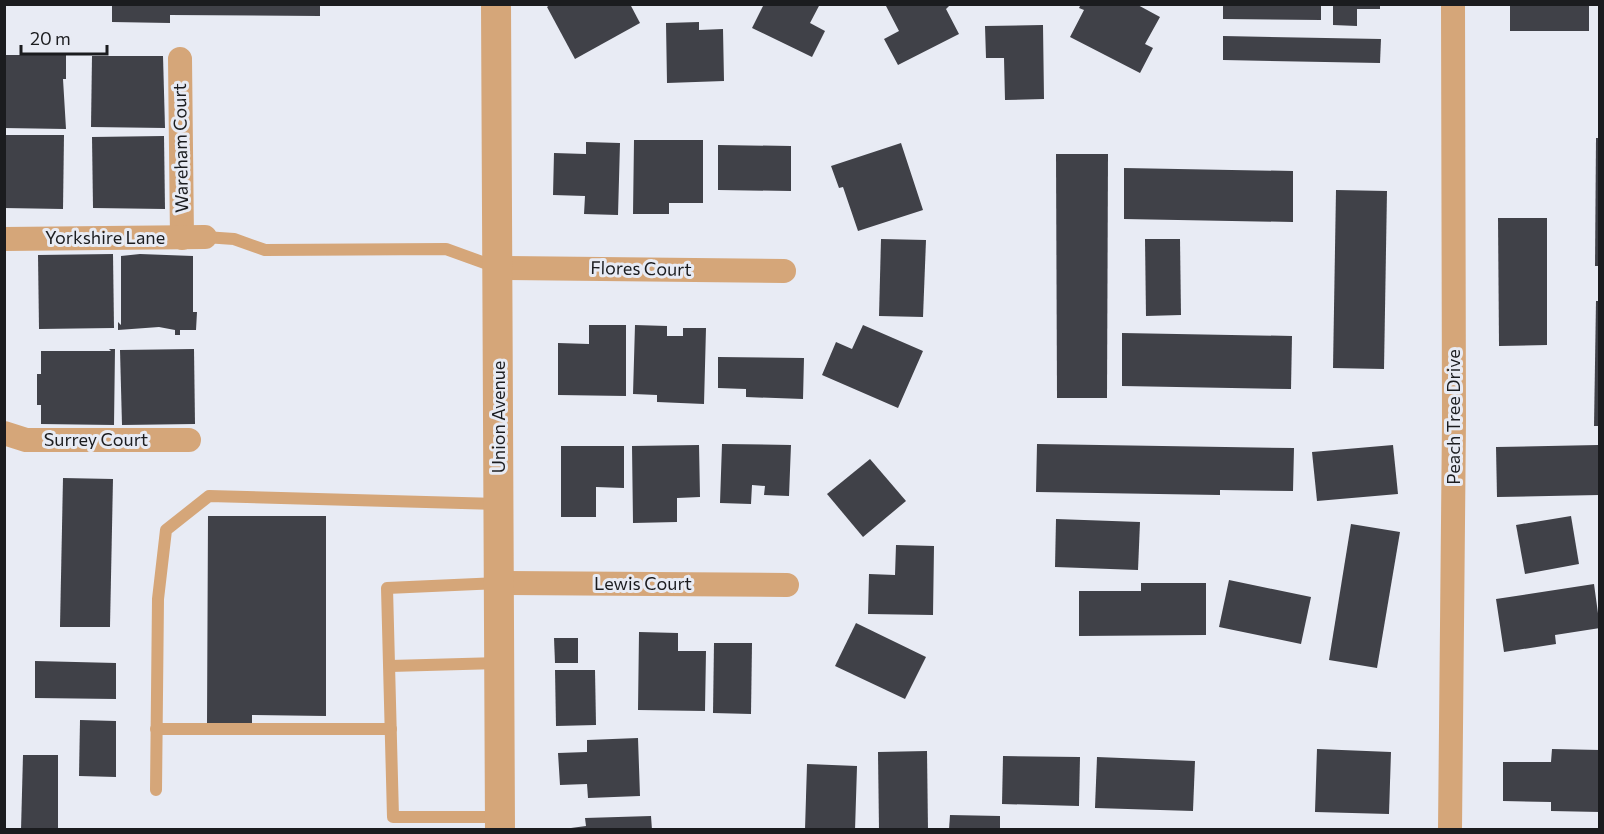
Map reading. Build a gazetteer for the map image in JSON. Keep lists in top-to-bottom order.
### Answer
{
  "streets": {
    "street": [
      "Wareham Court",
      "Yorkshire Lane",
      "Flores Court",
      "Union Avenue",
      "Peach Tree Drive",
      "Surrey Court",
      "Lewis Court"
    ]
  },
  "crossings": [
    ["Wareham Court", "Yorkshire Lane"],
    ["Flores Court", "Union Avenue"],
    ["Union Avenue", "Lewis Court"]
  ],
  "scale_bar": "20 m"
}
